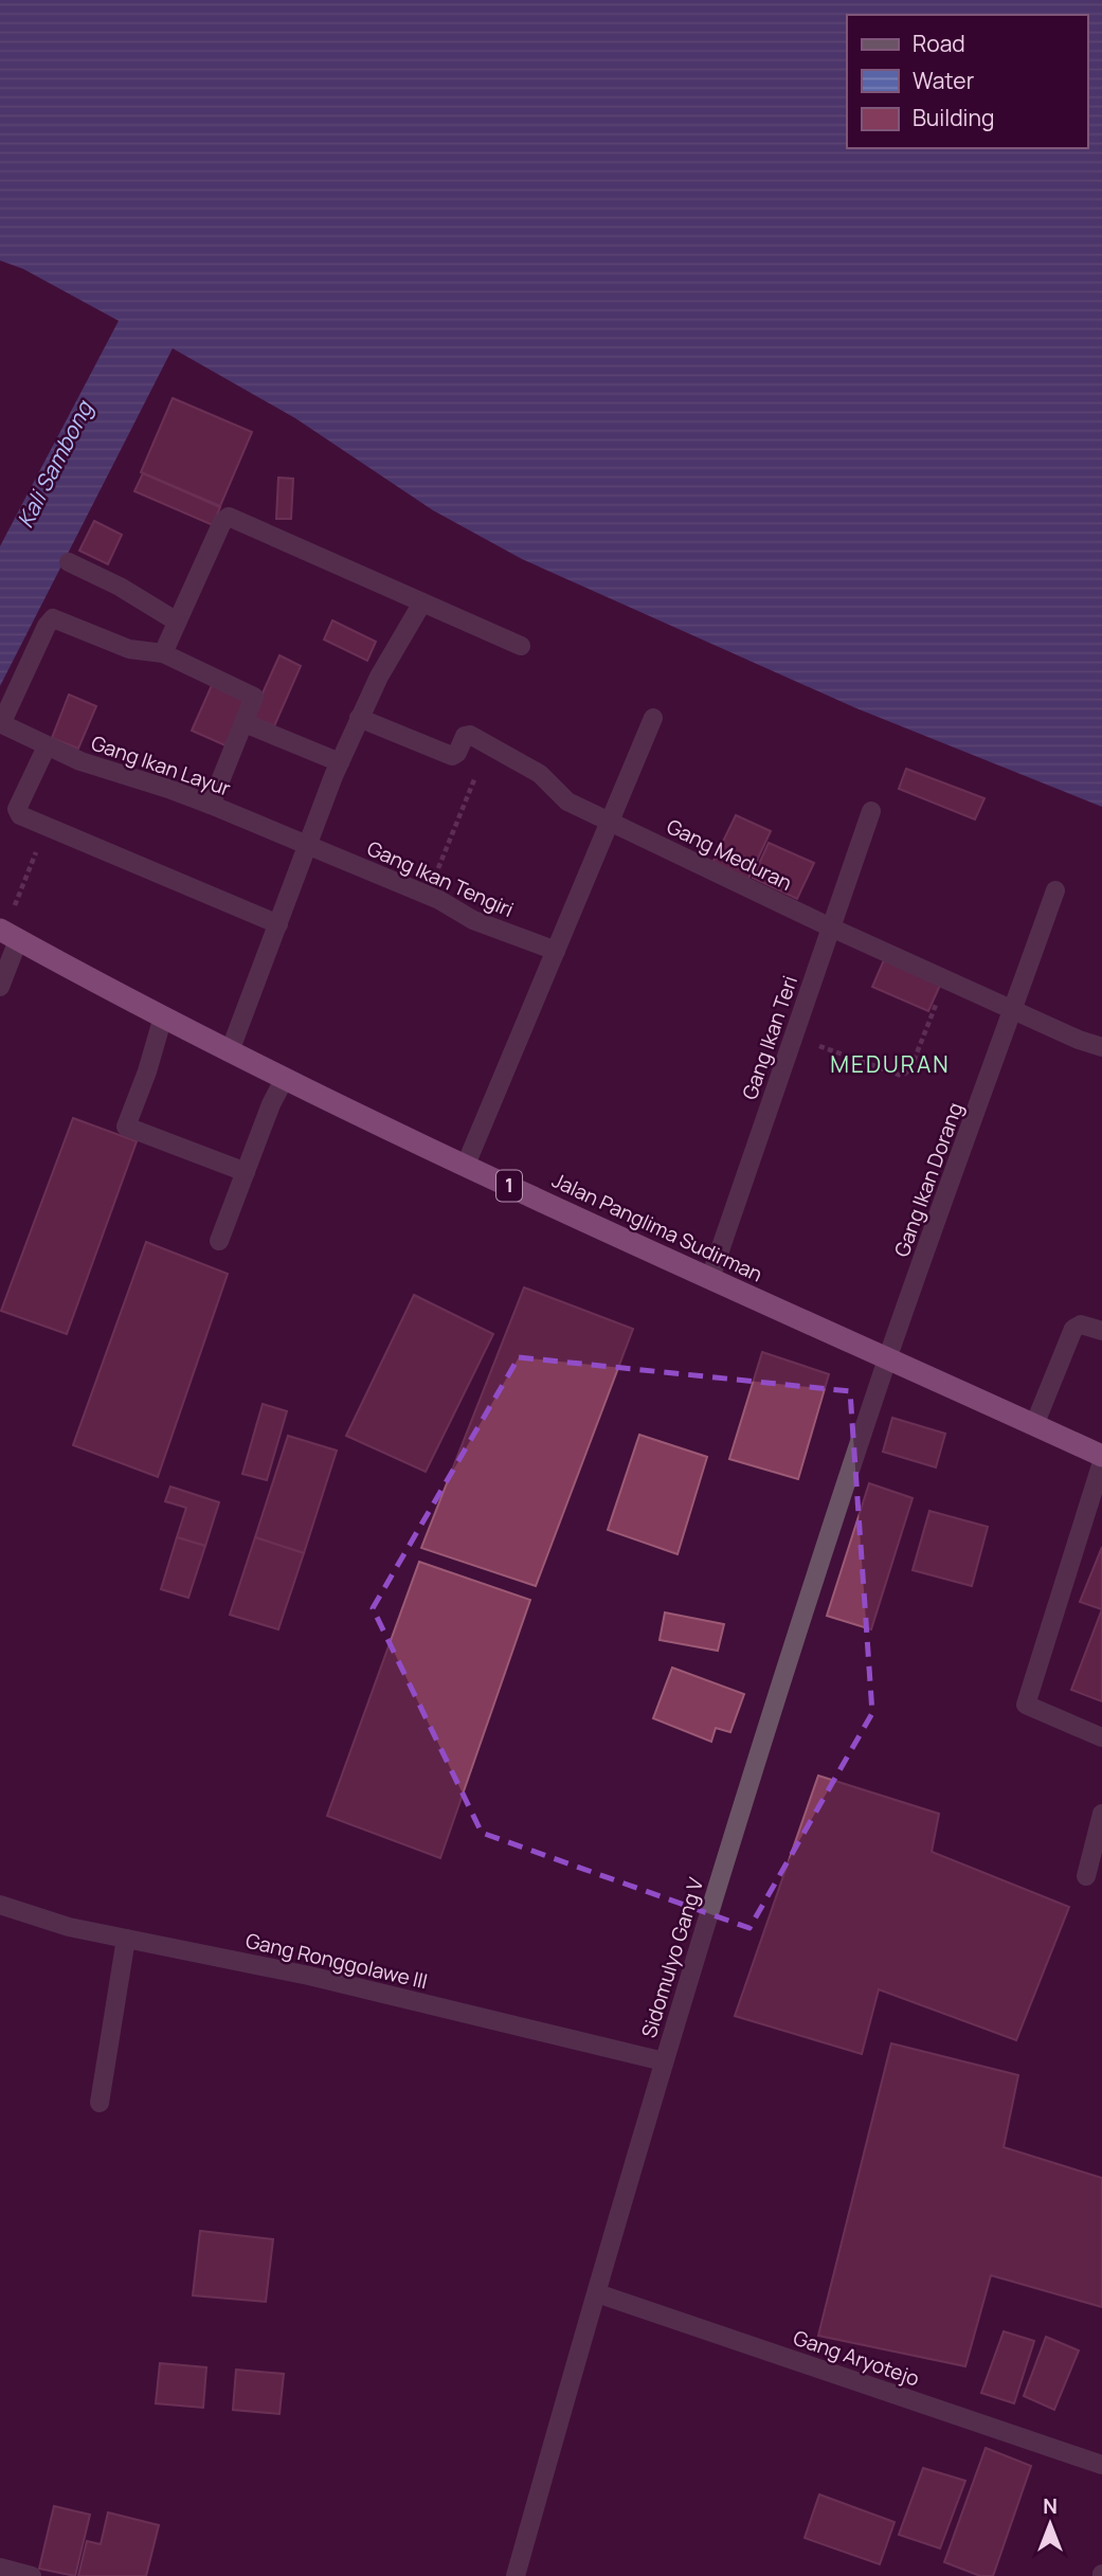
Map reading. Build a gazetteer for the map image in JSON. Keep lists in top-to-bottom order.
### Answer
{
  "streets": {
    "highway": ["1", "Jalan Panglima Sudirman"],
    "street": [
      "Gang Ikan Layur",
      "Gang Meduran",
      "Gang Ikan Tengiri",
      "Gang Ikan Teri",
      "Gang Ikan Dorang",
      "Sidomulyo Gang V",
      "Gang Ronggolawe III",
      "Gang Aryotejo"
    ]
  },
  "crossings": [
    ["Gang Ikan Layur", "Gang Ikan Tengiri"],
    ["Gang Meduran", "Gang Ikan Teri"],
    ["Gang Meduran", "Gang Ikan Dorang"],
    ["Gang Ikan Teri", "Jalan Panglima Sudirman"],
    ["Gang Ikan Dorang", "Jalan Panglima Sudirman"],
    ["Gang Ikan Dorang", "Sidomulyo Gang V"],
    ["Jalan Panglima Sudirman", "Sidomulyo Gang V"],
    ["Sidomulyo Gang V", "Gang Ronggolawe III"],
    ["Sidomulyo Gang V", "Gang Aryotejo"]
  ],
  "districts": ["MEDURAN"],
  "water": ["Kali Sambong"],
  "legend": ["Road", "Water", "Building"],
  "north": "top"
}
